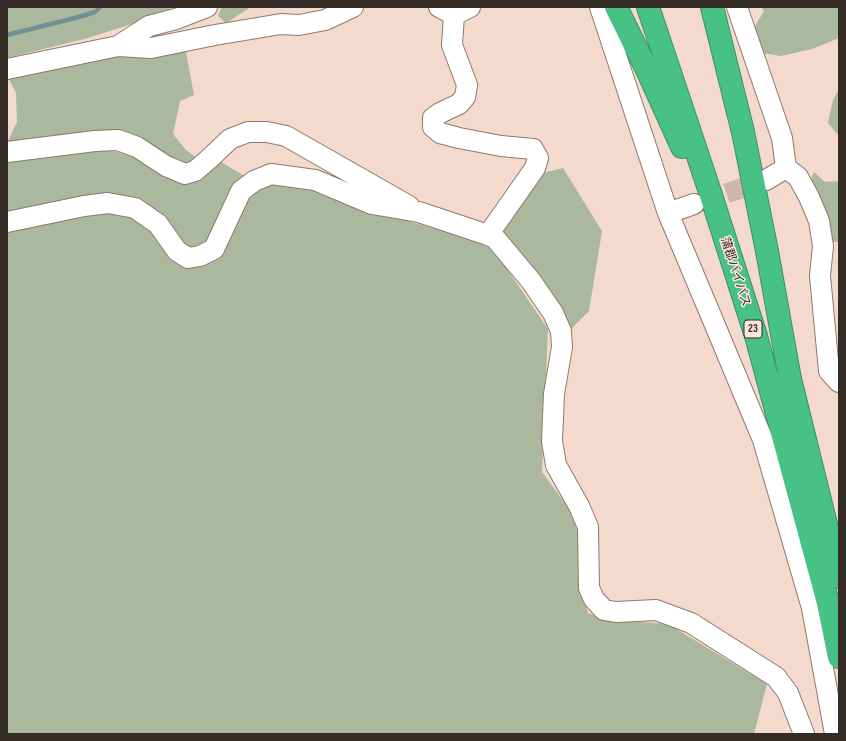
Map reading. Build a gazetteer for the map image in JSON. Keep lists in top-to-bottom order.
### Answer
{
  "streets": {
    "highway": ["蒲郡バイパス", "23"]
  },
  "crossings": [
    ["蒲郡バイパス", "23"]
  ]
}
